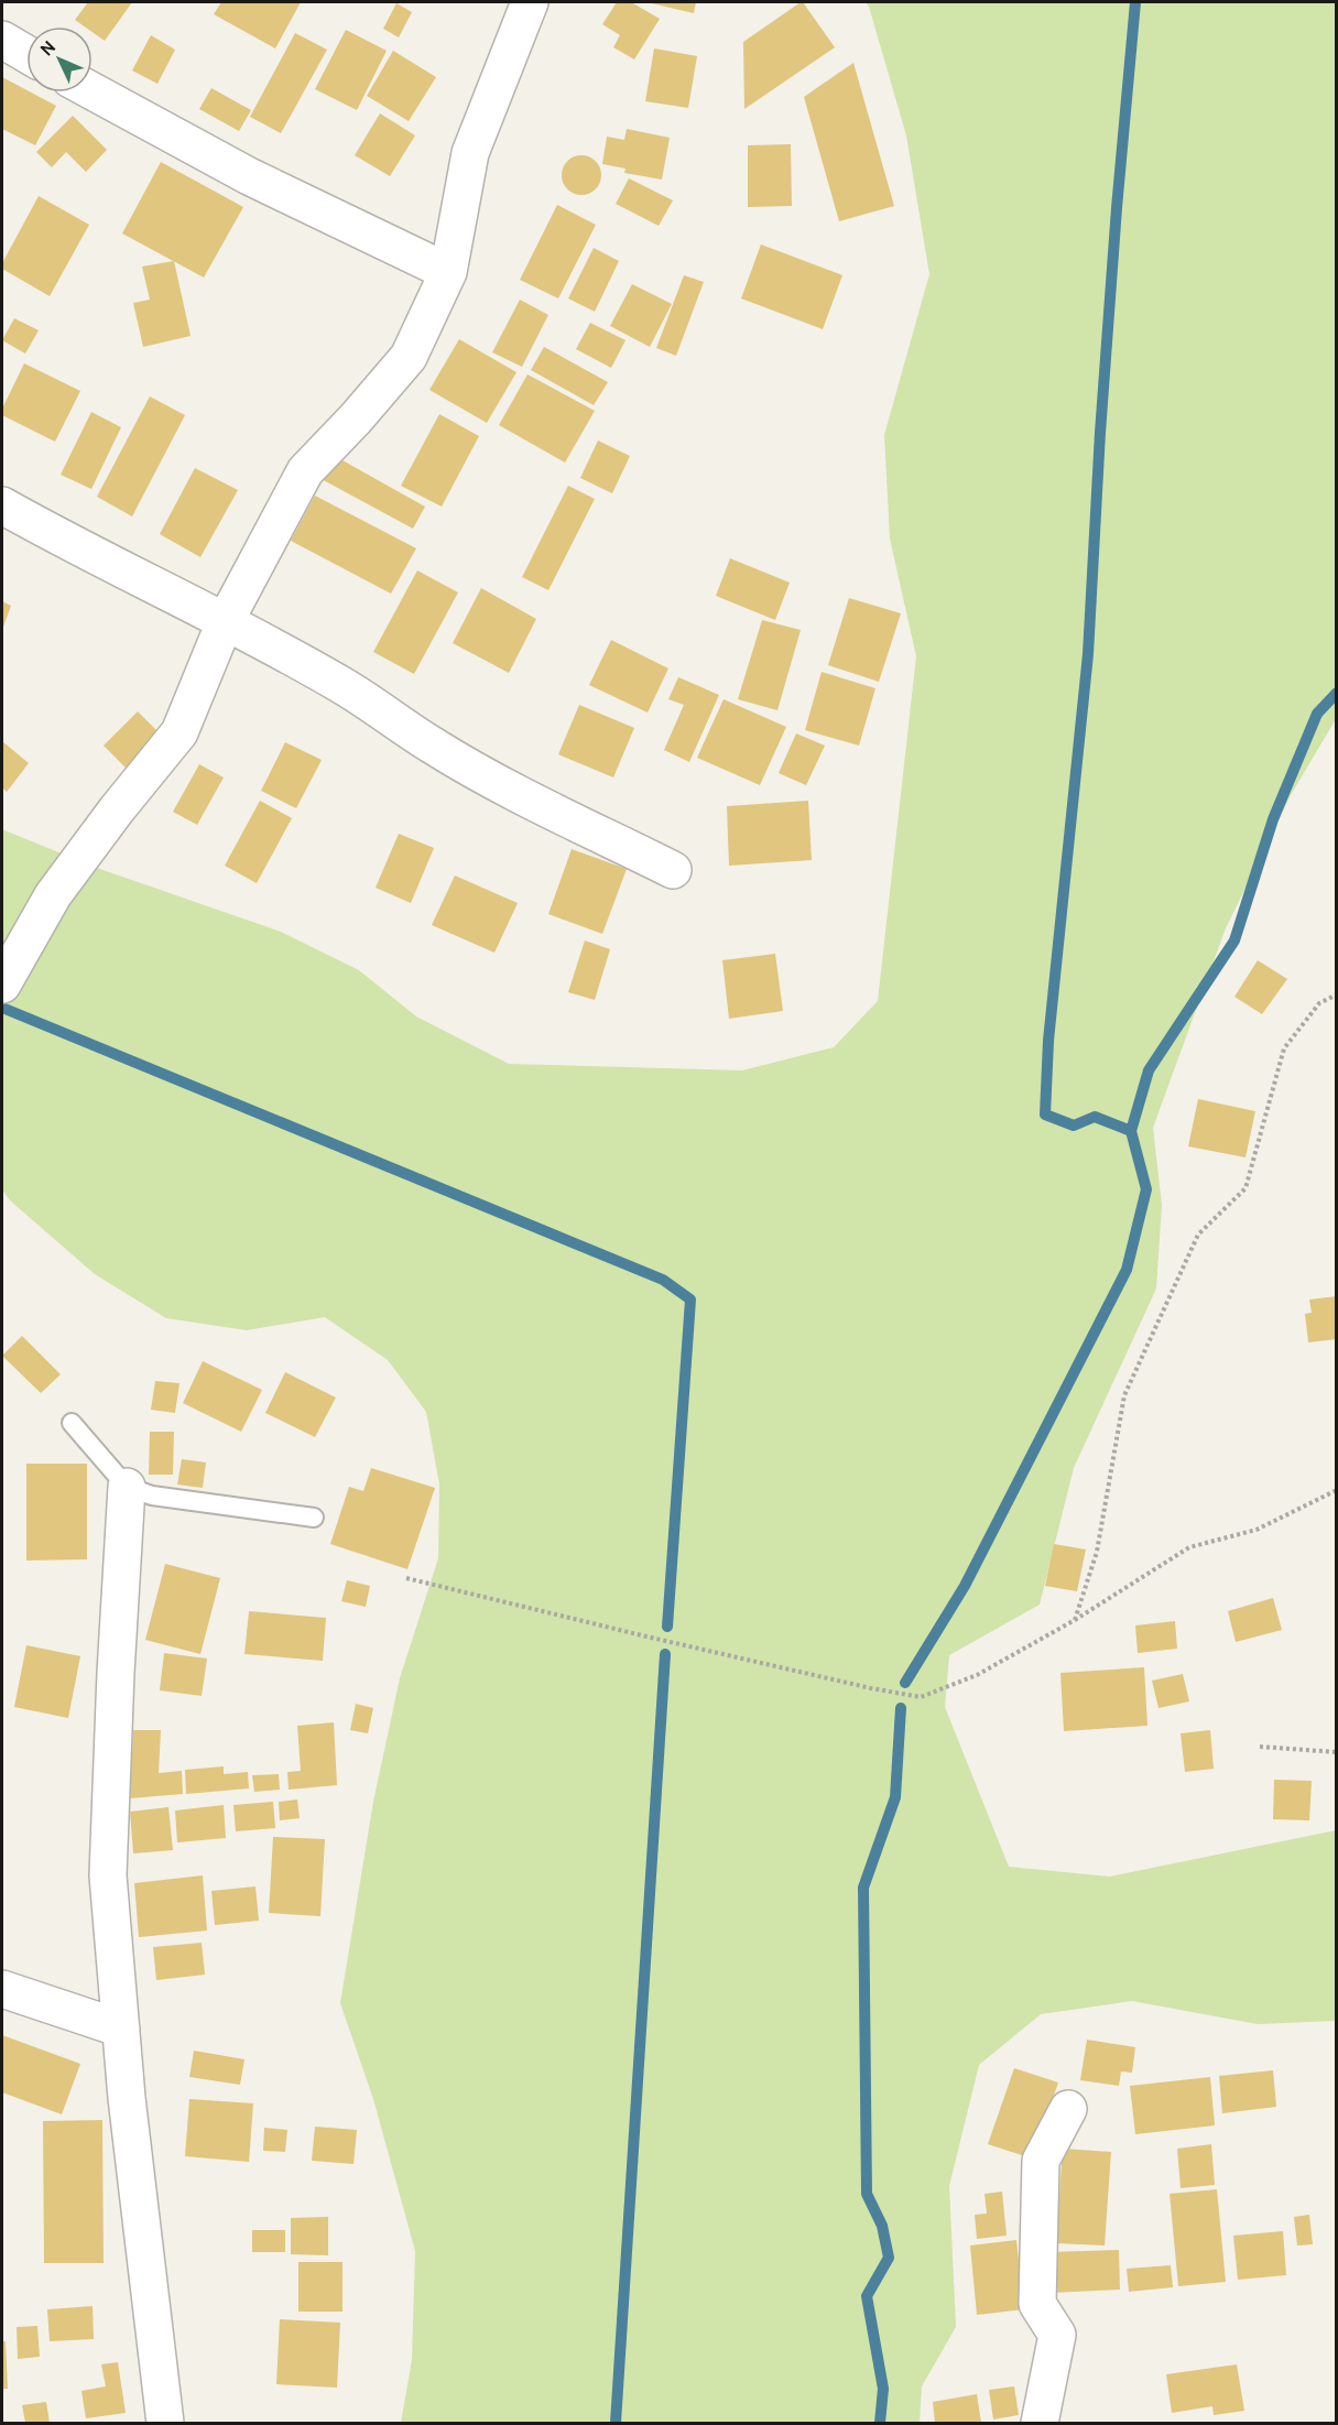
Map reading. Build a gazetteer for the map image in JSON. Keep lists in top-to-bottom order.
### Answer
{
  "north": "top left"
}
